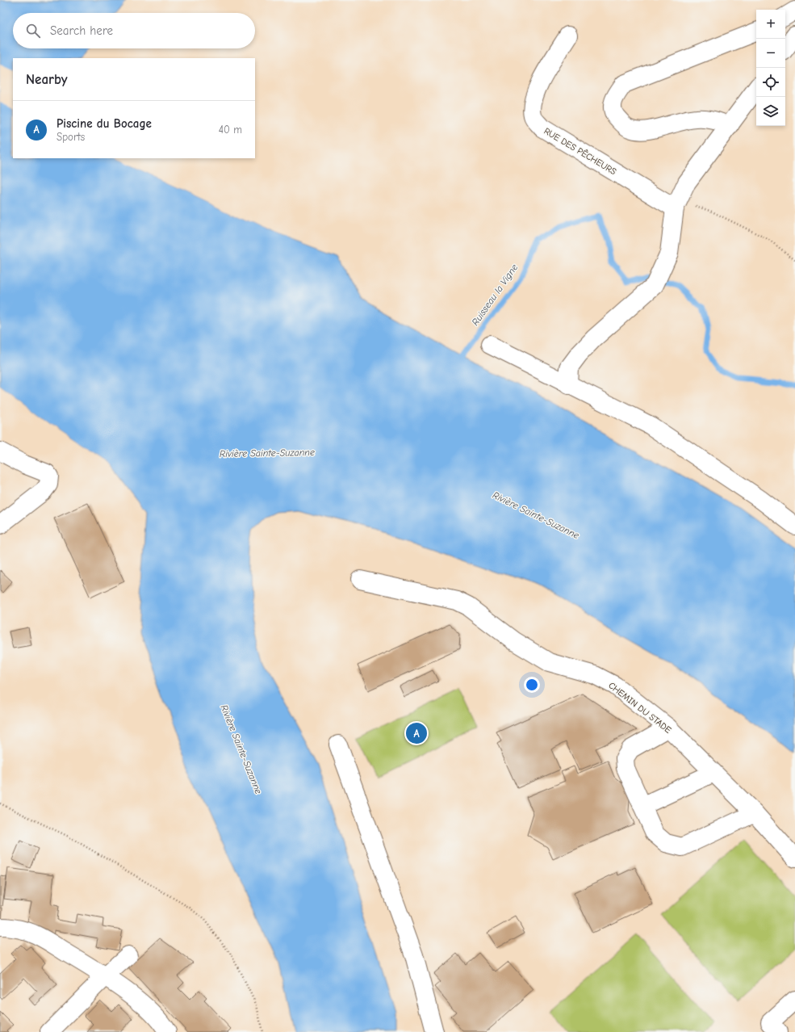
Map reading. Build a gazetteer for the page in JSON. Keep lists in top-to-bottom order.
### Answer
{
  "streets": {
    "street": ["RUE DES PÊCHEURS", "CHEMIN DU STADE"]
  },
  "water": ["Ruisseau la Vigne", "Rivière Sainte-Suzanne"],
  "page": {
    "map_buttons": ["+", "−"],
    "search": "Search here",
    "heading": "Nearby",
    "list": [
      {
        "mark": "A",
        "name": "Piscine du Bocage",
        "note": "Sports",
        "value": "40 m"
      }
    ],
    "pins": "A"
  }
}
